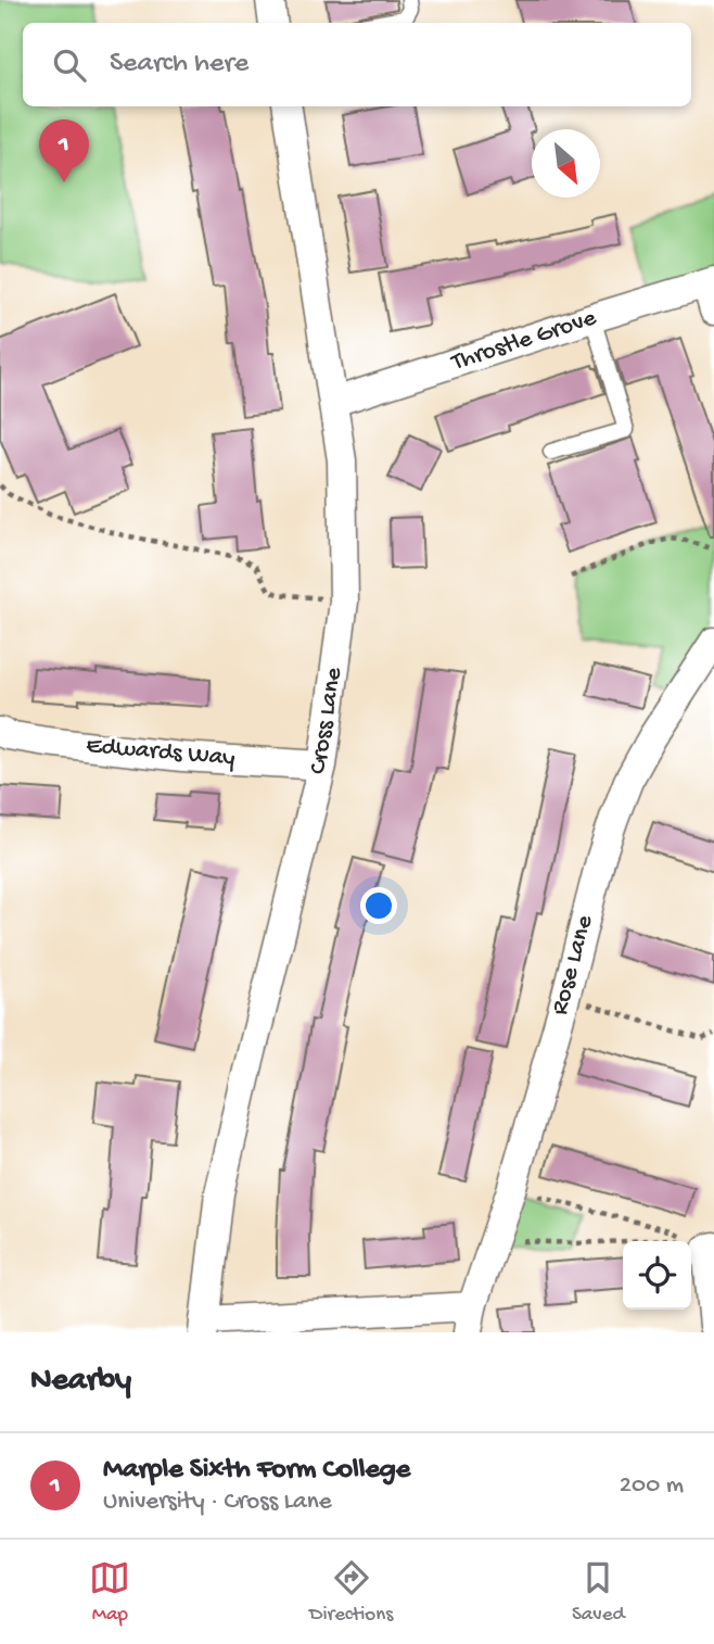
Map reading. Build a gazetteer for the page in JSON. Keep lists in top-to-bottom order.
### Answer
{
  "streets": {
    "street": [
      "Throstle Grove",
      "Cross Lane",
      "Edwards Way",
      "Rose Lane"
    ]
  },
  "crossings": [
    ["Throstle Grove", "Cross Lane"],
    ["Cross Lane", "Edwards Way"],
    ["Cross Lane", "Rose Lane"]
  ],
  "north": "bottom right",
  "page": {
    "search": "Search here",
    "pins": "1",
    "heading": "Nearby",
    "list": [
      {
        "mark": "1",
        "name": "Marple Sixth Form College",
        "note": "University · Cross Lane",
        "value": "200 m"
      }
    ],
    "nav": ["Map", "Directions", "Saved"]
  }
}
